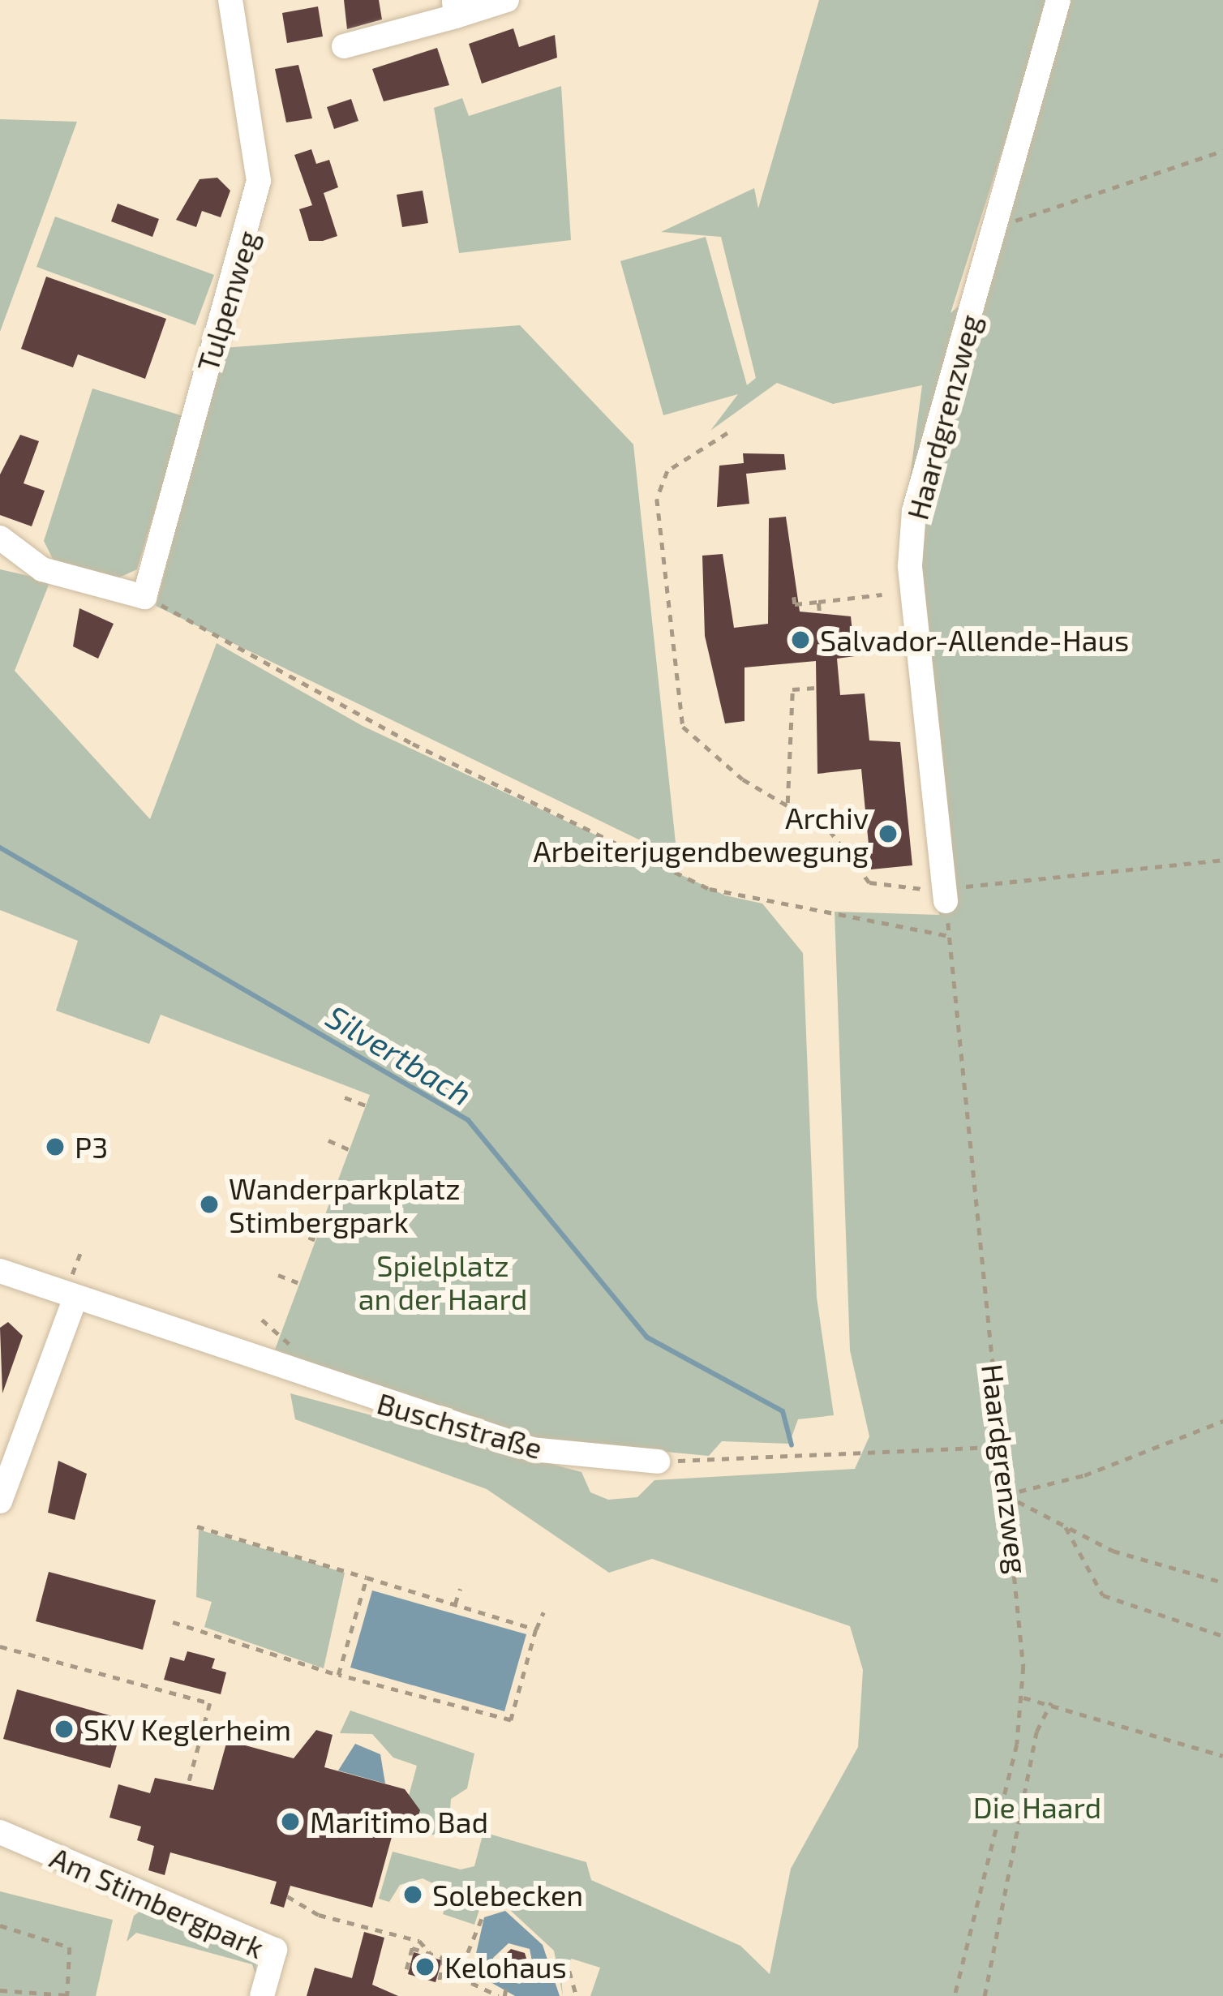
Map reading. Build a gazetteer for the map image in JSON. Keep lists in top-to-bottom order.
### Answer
{
  "streets": {
    "street": [
      "Tulpenweg",
      "Haardgrenzweg",
      "Buschstraße",
      "Am Stimbergpark"
    ]
  },
  "crossings": [
    ["Tulpenweg", "Haardgrenzweg"]
  ],
  "water": ["Silvertbach"],
  "parks": ["Spielplatz an der Haard", "Die Haard"],
  "places": [
    "Salvador-Allende-Haus",
    "Archiv Arbeiterjugendbewegung",
    "P3",
    "Wanderparkplatz Stimbergpark",
    "SKV Keglerheim",
    "Maritimo Bad",
    "Solebecken",
    "Kelohaus"
  ]
}
